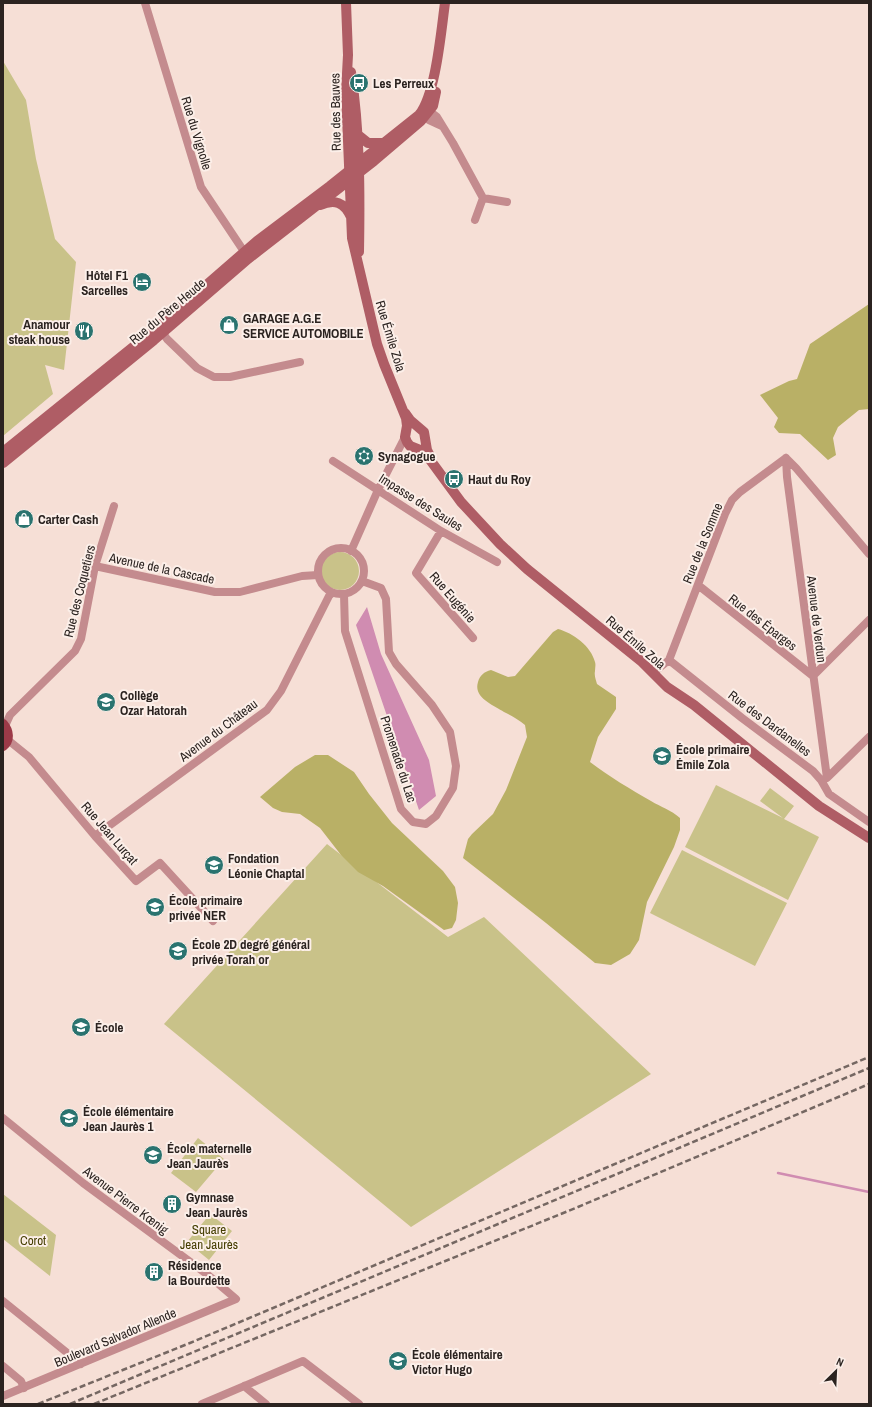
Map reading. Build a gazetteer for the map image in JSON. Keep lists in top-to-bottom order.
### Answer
{
  "streets": {
    "main road": ["Rue des Bauves", "Rue du Père Heude", "Rue Émile Zola"],
    "street": [
      "Rue du Vignolle",
      "Impasse des Saules",
      "Rue de la Somme",
      "Avenue de la Cascade",
      "Rue des Coquetiers",
      "Rue Eugénie",
      "Avenue de Verdun",
      "Rue des Éparges",
      "Rue des Dardanelles",
      "Avenue du Château",
      "Promenade du Lac",
      "Rue Jean Lurçat",
      "Avenue Pierre Kœnig",
      "Boulevard Salvador Allende"
    ]
  },
  "crossings": [
    ["Rue des Bauves", "Rue du Père Heude"],
    ["Rue des Bauves", "Rue Émile Zola"],
    ["Rue du Vignolle", "Rue du Père Heude"],
    ["Rue du Père Heude", "Rue Émile Zola"],
    ["Impasse des Saules", "Rue Eugénie"],
    ["Rue de la Somme", "Avenue de Verdun"],
    ["Rue de la Somme", "Rue des Éparges"],
    ["Rue de la Somme", "Rue des Dardanelles"],
    ["Avenue de la Cascade", "Rue des Coquetiers"],
    ["Avenue de la Cascade", "Avenue du Château"],
    ["Avenue de la Cascade", "Promenade du Lac"],
    ["Avenue de Verdun", "Rue des Éparges"],
    ["Avenue de Verdun", "Rue des Dardanelles"],
    ["Avenue du Château", "Promenade du Lac"],
    ["Avenue du Château", "Rue Jean Lurçat"],
    ["Avenue Pierre Kœnig", "Boulevard Salvador Allende"]
  ],
  "parks": ["Square Jean Jaurès", "Corot"],
  "places": {
    "bus stop": ["Les Perreux", "Haut du Roy"],
    "hotel": ["Hôtel F1 Sarcelles"],
    "shop": ["GARAGE A.G.E SERVICE AUTOMOBILE", "Carter Cash"],
    "restaurant": ["Anamour steak house"],
    "synagogue": ["Synagogue"],
    "school or university": [
      "Collège Ozar Hatorah",
      "École primaire Émile Zola",
      "Fondation Léonie Chaptal",
      "École primaire privée NER",
      "École 2D degré général privée Torah or",
      "École",
      "École élémentaire Jean Jaurès 1",
      "École maternelle Jean Jaurès",
      "École élémentaire Victor Hugo"
    ],
    "building": ["Gymnase Jean Jaurès", "Résidence la Bourdette"]
  },
  "north": "top right"
}
